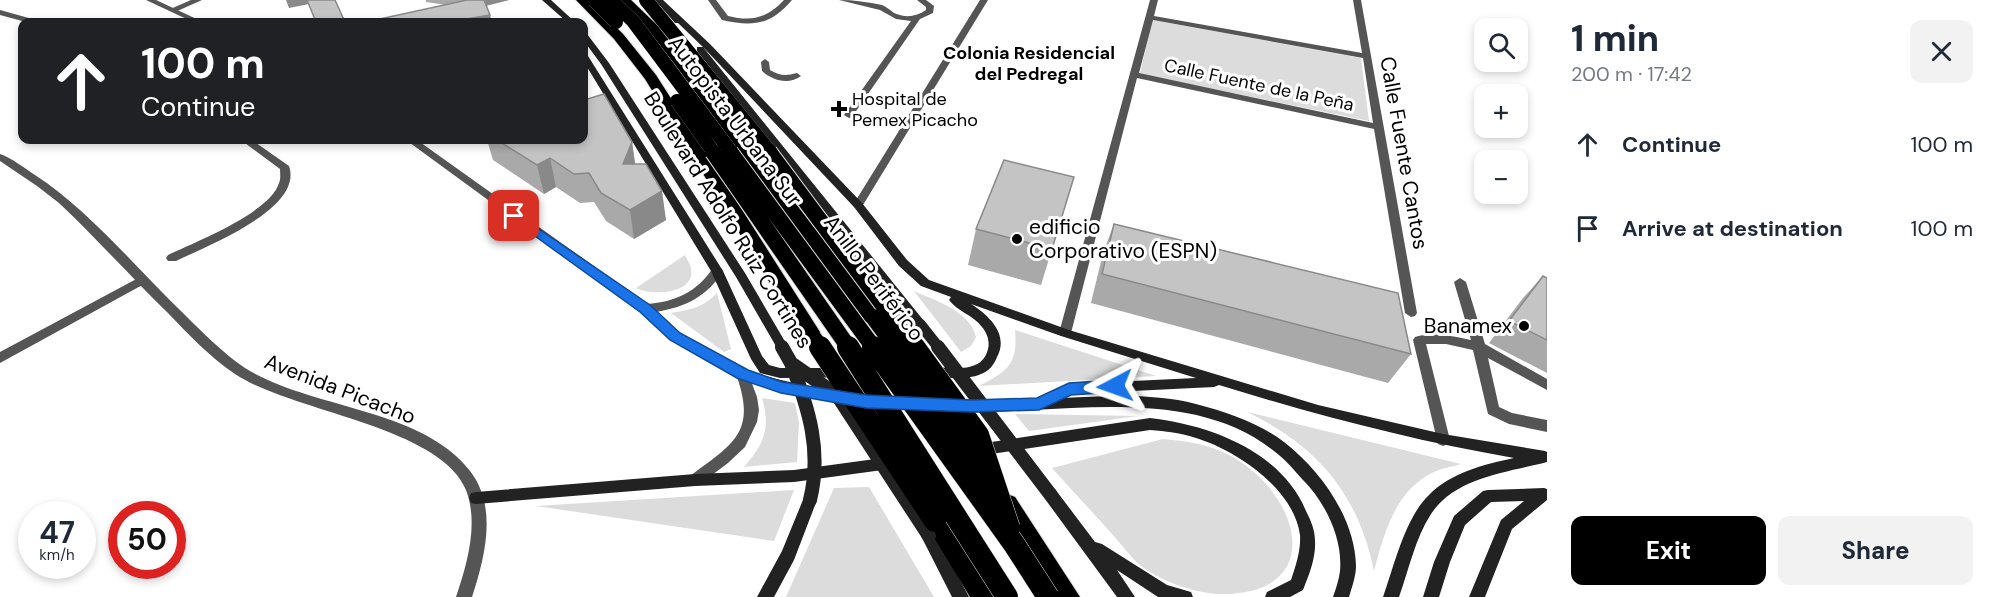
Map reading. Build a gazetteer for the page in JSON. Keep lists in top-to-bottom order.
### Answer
{
  "streets": {
    "highway": ["Autopista Urbana Sur", "Anillo Periférico"],
    "main road": ["Boulevard Adolfo Ruiz Cortines"],
    "street": ["Calle Fuente de la Peña", "Calle Fuente Cantos", "Avenida Picacho"]
  },
  "crossings": [
    ["Calle Fuente de la Peña", "Calle Fuente Cantos"]
  ],
  "districts": ["Colonia Residencial del Pedregal"],
  "places": {
    "health": ["Hospital de Pemex Picacho"],
    "other": ["edificio Corporativo (ESPN)", "Banamex"]
  },
  "page": {
    "heading": ["1 min", "200 m · 17:42"],
    "map_buttons": ["+", "−"],
    "turn": ["100 m", "Continue"],
    "list": [
      {
        "name": "Continue",
        "value": "100 m"
      },
      {
        "name": "Arrive at destination",
        "value": "100 m"
      }
    ],
    "speed": "47 km/h",
    "limit": "50",
    "buttons": ["Exit", "Share"]
  }
}
